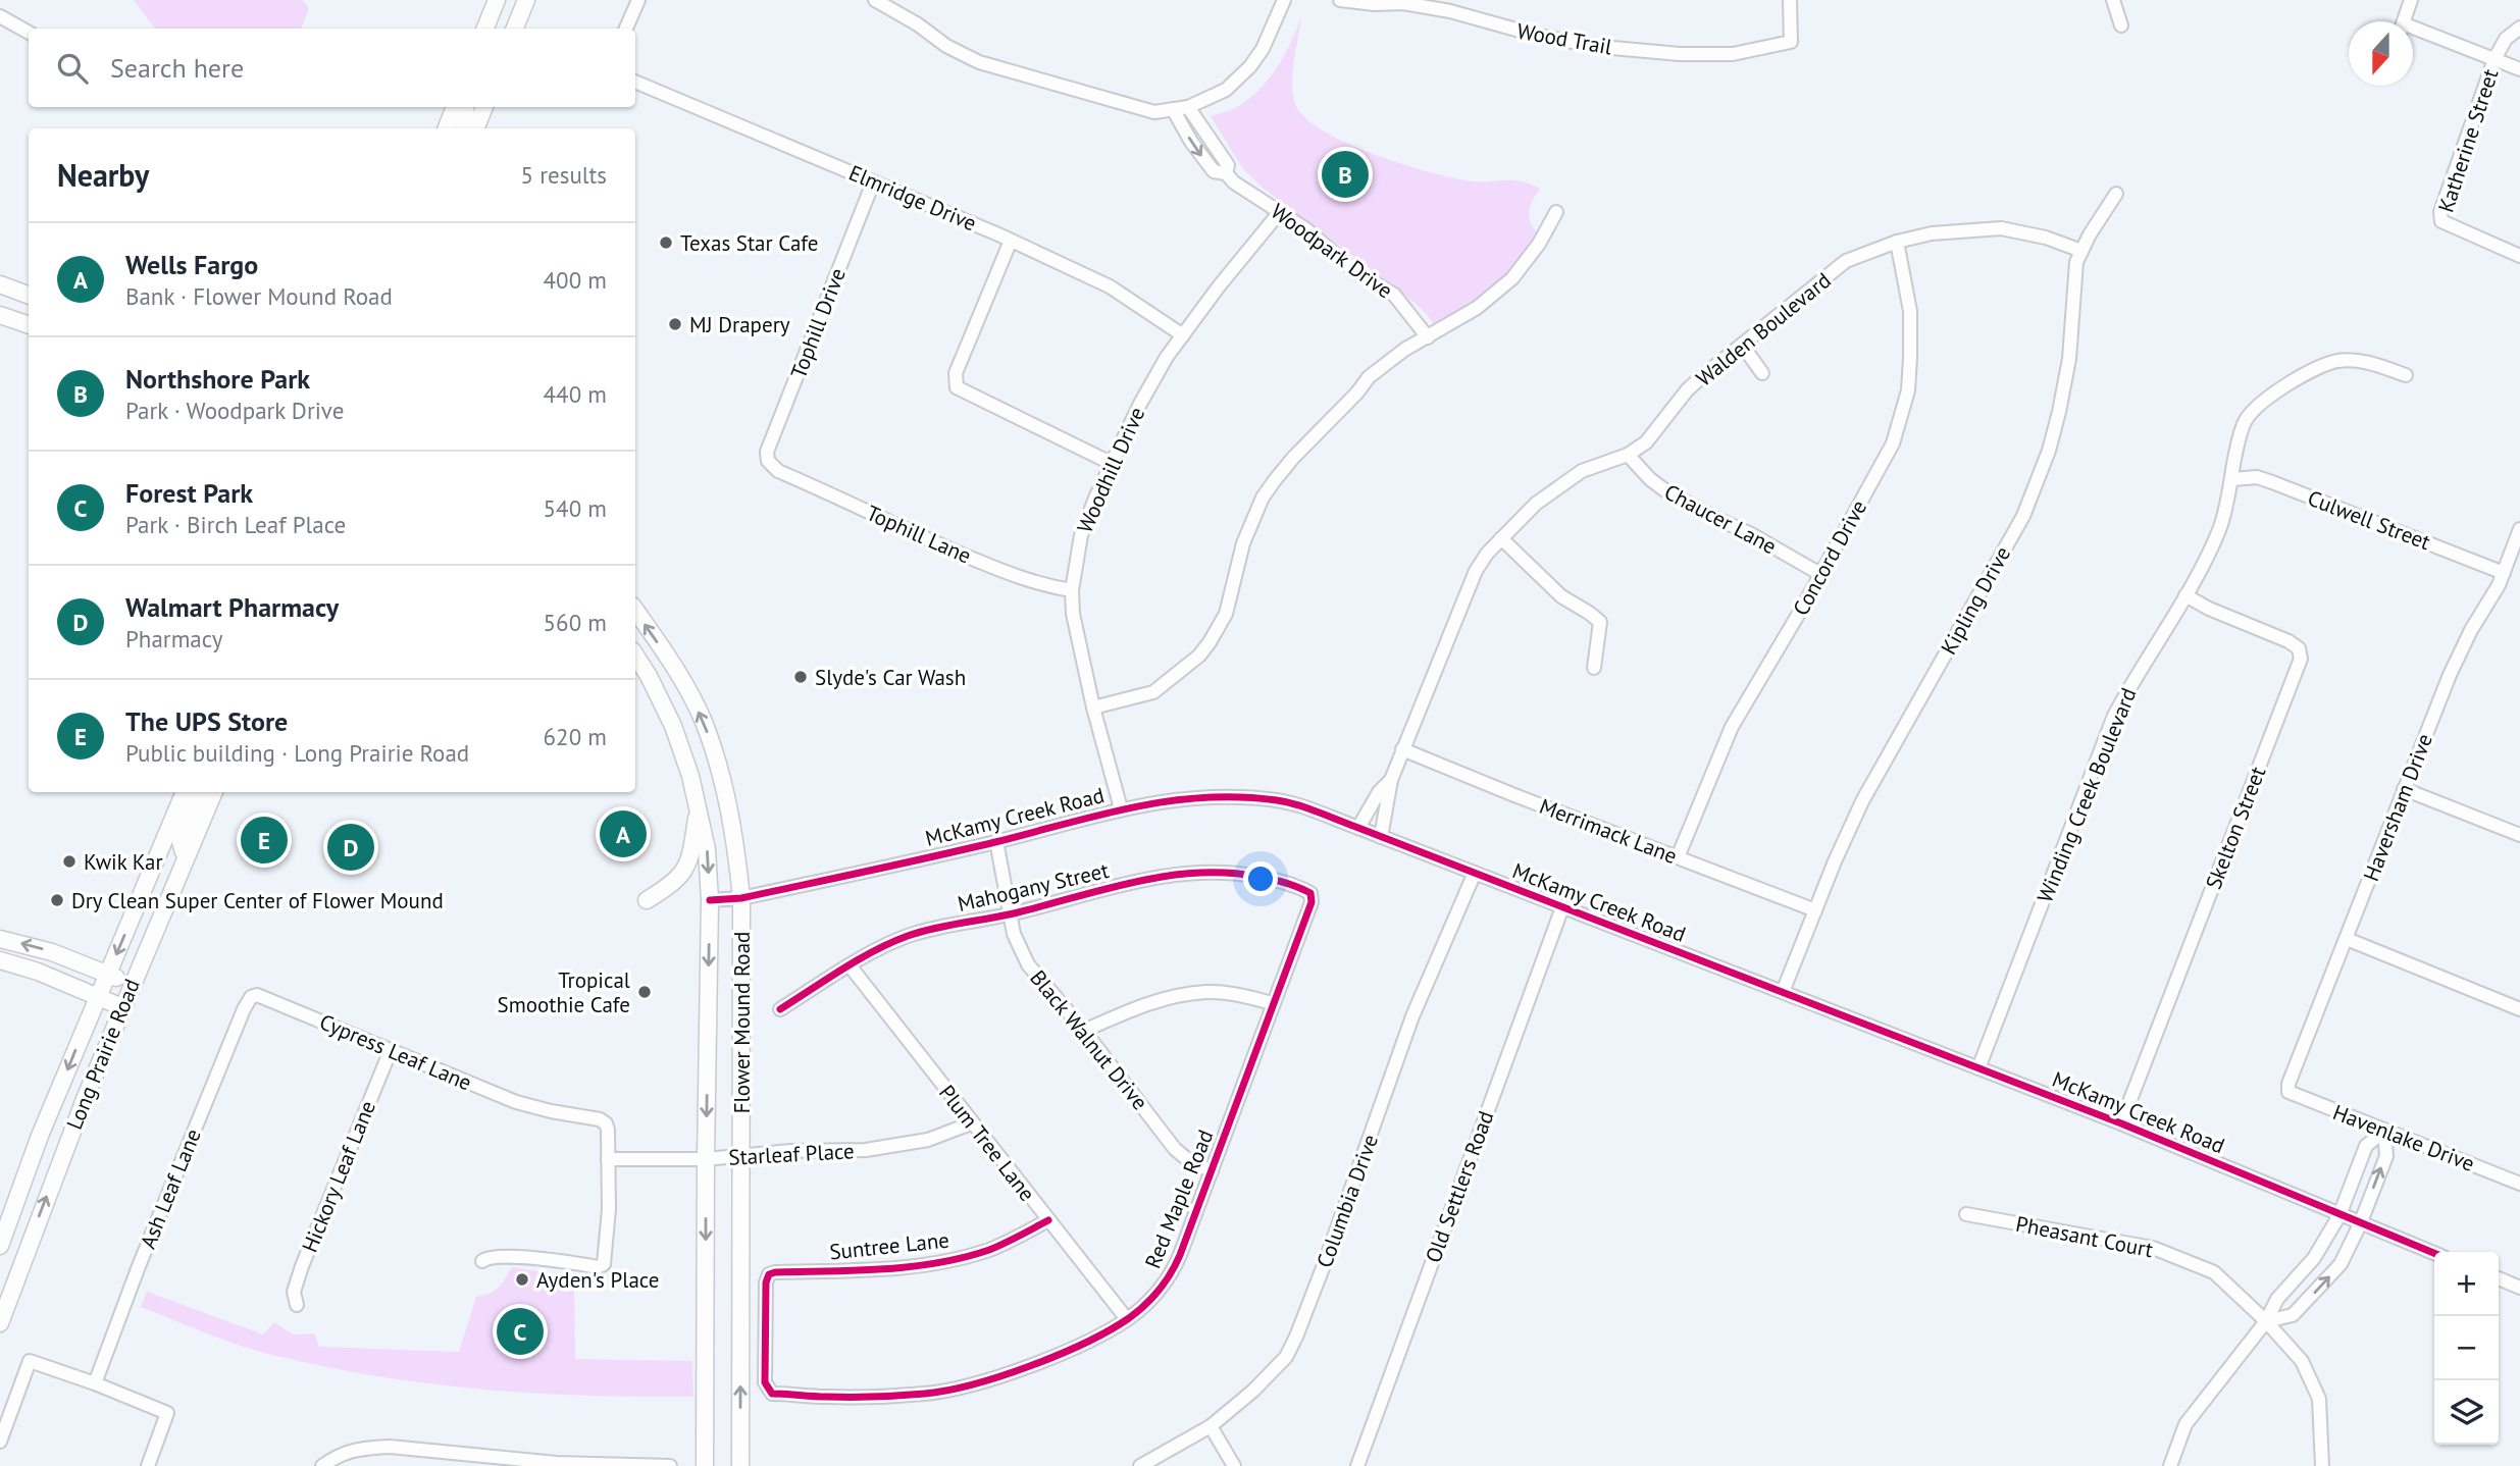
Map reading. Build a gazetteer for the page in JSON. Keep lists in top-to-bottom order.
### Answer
{
  "streets": {
    "main road": ["Flower Mound Road", "Long Prairie Road"],
    "street": [
      "Wood Trail",
      "Katherine Street",
      "Elmridge Drive",
      "Woodpark Drive",
      "Tophill Drive",
      "Walden Boulevard",
      "Woodhill Drive",
      "Chaucer Lane",
      "Culwell Street",
      "Tophill Lane",
      "Concord Drive",
      "Kipling Drive",
      "Winding Creek Boulevard",
      "Haversham Drive",
      "McKamy Creek Road",
      "Skelton Street",
      "Merrimack Lane",
      "Mahogany Street",
      "Black Walnut Drive",
      "Cypress Leaf Lane",
      "Havenlake Drive",
      "Plum Tree Lane",
      "Starleaf Place",
      "Hickory Leaf Lane",
      "Old Settlers Road",
      "Ash Leaf Lane",
      "Red Maple Road",
      "Columbia Drive",
      "Pheasant Court",
      "Suntree Lane"
    ]
  },
  "crossings": [
    ["Elmridge Drive", "Tophill Drive"],
    ["Elmridge Drive", "Woodhill Drive"],
    ["Woodpark Drive", "Woodhill Drive"],
    ["Tophill Drive", "Tophill Lane"],
    ["Walden Boulevard", "Chaucer Lane"],
    ["Walden Boulevard", "Concord Drive"],
    ["Walden Boulevard", "Kipling Drive"],
    ["Walden Boulevard", "McKamy Creek Road"],
    ["Walden Boulevard", "Merrimack Lane"],
    ["Woodhill Drive", "Tophill Lane"],
    ["Woodhill Drive", "McKamy Creek Road"],
    ["Chaucer Lane", "Concord Drive"],
    ["Culwell Street", "Winding Creek Boulevard"],
    ["Culwell Street", "Haversham Drive"],
    ["Concord Drive", "Merrimack Lane"],
    ["Kipling Drive", "McKamy Creek Road"],
    ["Kipling Drive", "Merrimack Lane"],
    ["Winding Creek Boulevard", "McKamy Creek Road"],
    ["Winding Creek Boulevard", "Skelton Street"],
    ["Haversham Drive", "Havenlake Drive"],
    ["McKamy Creek Road", "Skelton Street"],
    ["McKamy Creek Road", "Flower Mound Road"],
    ["McKamy Creek Road", "Black Walnut Drive"],
    ["McKamy Creek Road", "Old Settlers Road"],
    ["McKamy Creek Road", "Columbia Drive"],
    ["Mahogany Street", "Black Walnut Drive"],
    ["Mahogany Street", "Plum Tree Lane"],
    ["Mahogany Street", "Red Maple Road"],
    ["Flower Mound Road", "Starleaf Place"],
    ["Black Walnut Drive", "Red Maple Road"],
    ["Cypress Leaf Lane", "Starleaf Place"],
    ["Cypress Leaf Lane", "Hickory Leaf Lane"],
    ["Cypress Leaf Lane", "Ash Leaf Lane"],
    ["Plum Tree Lane", "Starleaf Place"],
    ["Plum Tree Lane", "Red Maple Road"],
    ["Plum Tree Lane", "Suntree Lane"],
    ["Red Maple Road", "Suntree Lane"]
  ],
  "places": [
    "Texas Star Cafe",
    "MJ Drapery",
    "Slyde's Car Wash",
    "Kwik Kar",
    "Dry Clean Super Center of Flower Mound",
    "Tropical Smoothie Cafe",
    "Ayden's Place"
  ],
  "north": "bottom",
  "page": {
    "search": "Search here",
    "heading": ["Nearby", "5 results"],
    "pins": [
      "B",
      "A",
      "E",
      "D",
      "C"
    ],
    "list": [
      {
        "mark": "A",
        "name": "Wells Fargo",
        "note": "Bank · Flower Mound Road",
        "value": "400 m"
      },
      {
        "mark": "B",
        "name": "Northshore Park",
        "note": "Park · Woodpark Drive",
        "value": "440 m"
      },
      {
        "mark": "C",
        "name": "Forest Park",
        "note": "Park · Birch Leaf Place",
        "value": "540 m"
      },
      {
        "mark": "D",
        "name": "Walmart Pharmacy",
        "note": "Pharmacy",
        "value": "560 m"
      },
      {
        "mark": "E",
        "name": "The UPS Store",
        "note": "Public building · Long Prairie Road",
        "value": "620 m"
      }
    ],
    "map_buttons": ["+", "−"]
  }
}
